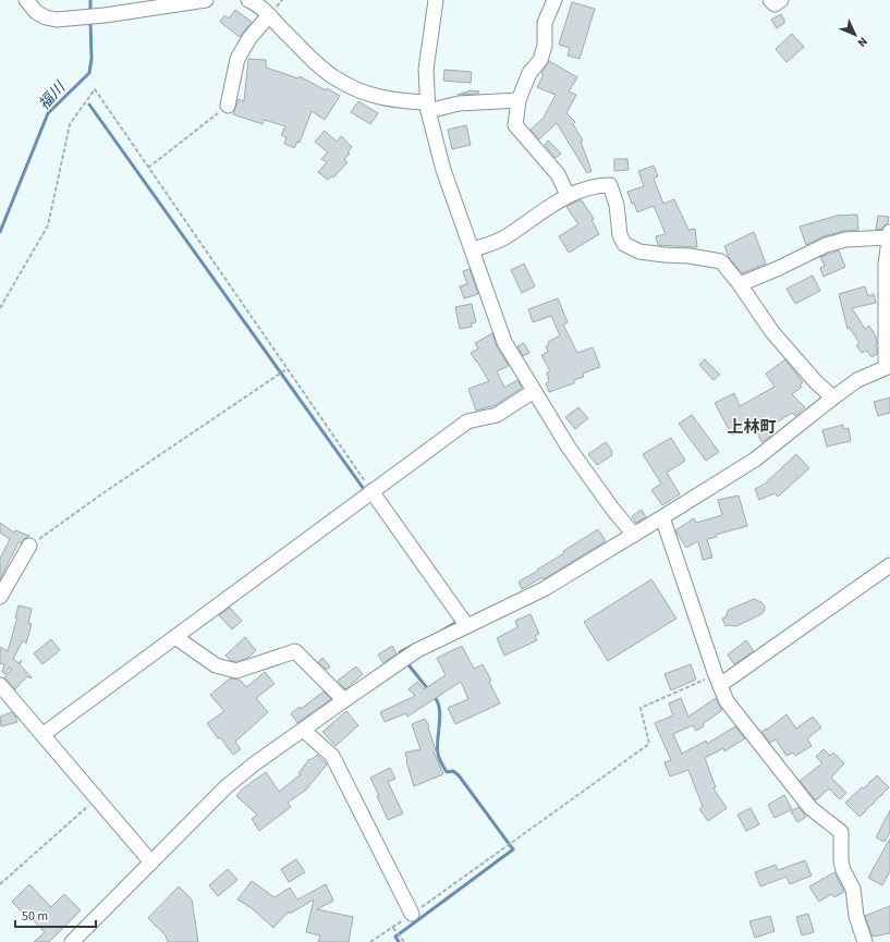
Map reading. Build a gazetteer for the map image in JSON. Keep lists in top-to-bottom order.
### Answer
{
  "districts": ["上林町"],
  "water": ["福川"],
  "scale_bar": "50 m",
  "north": "bottom right"
}
